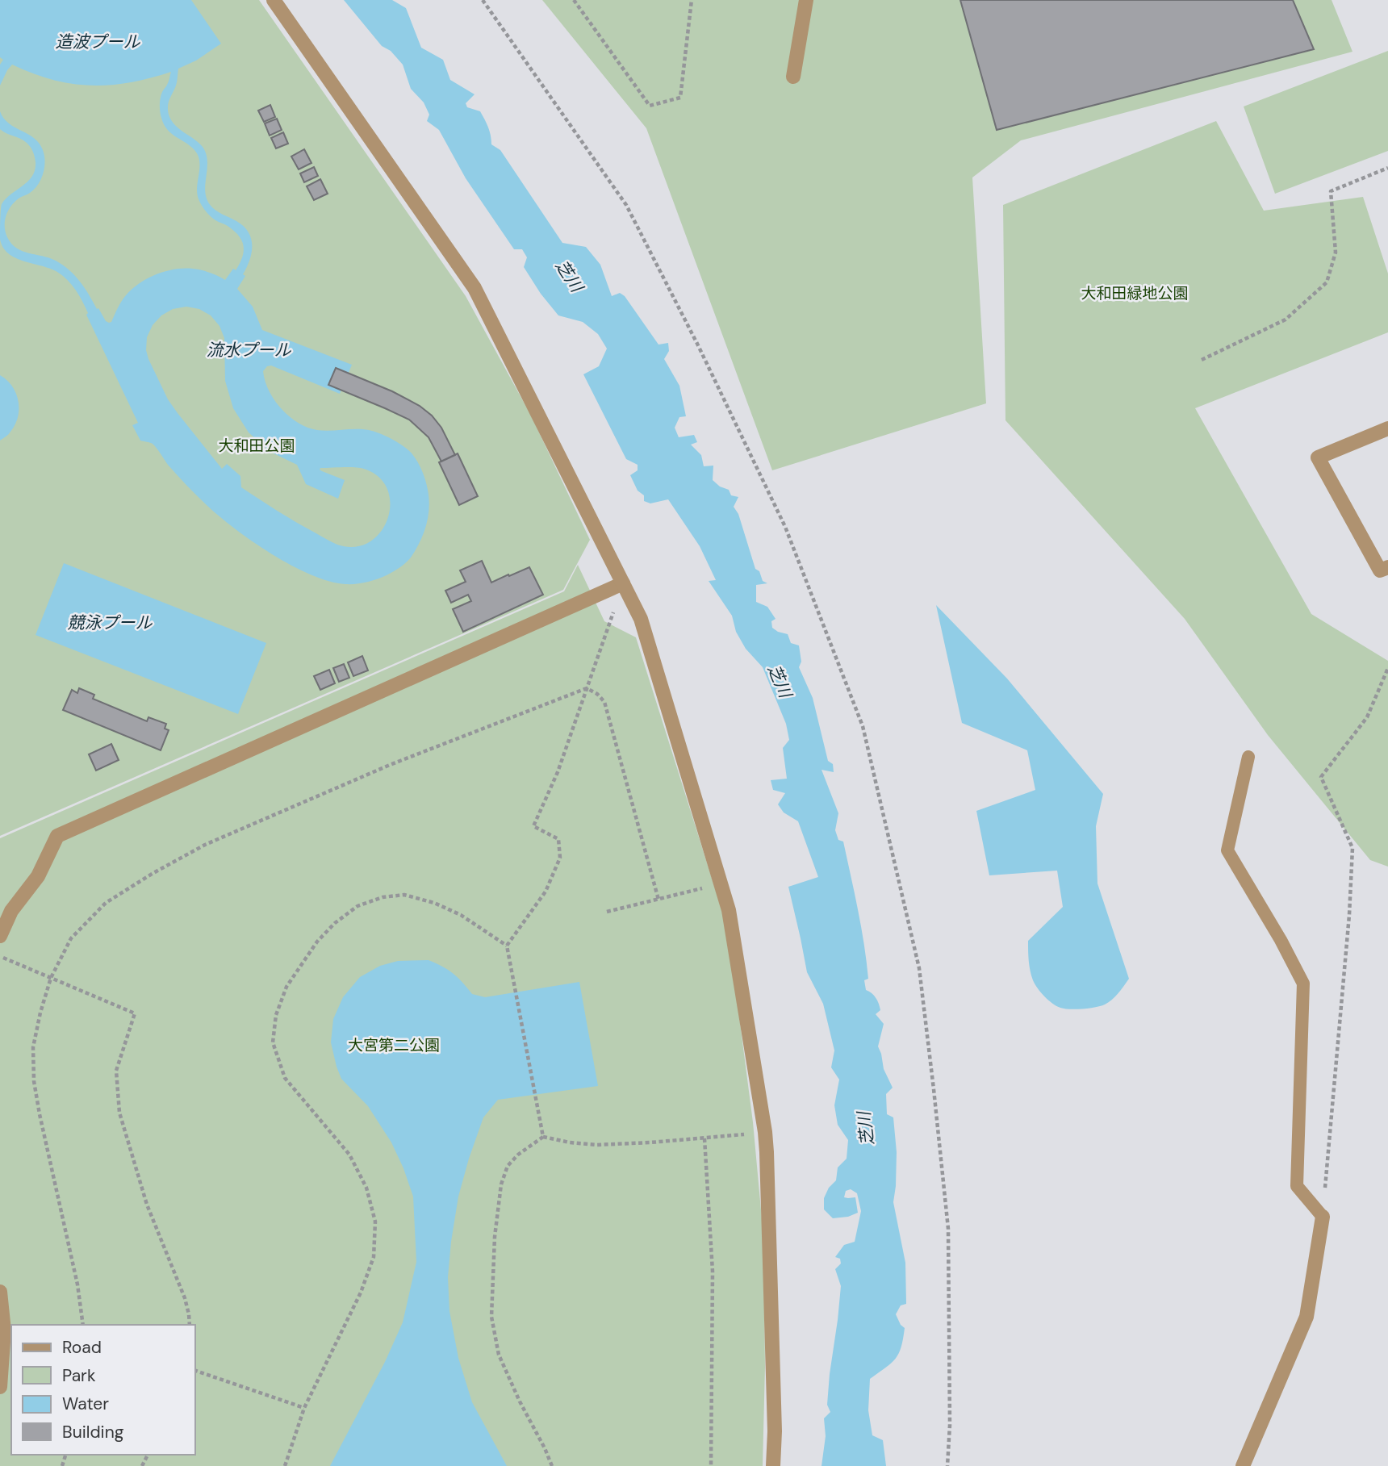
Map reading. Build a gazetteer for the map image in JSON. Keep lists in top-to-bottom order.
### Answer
{
  "water": [
    "造波プール",
    "芝川",
    "流水プール",
    "競泳プール"
  ],
  "parks": ["大和田緑地公園", "大和田公園", "大宮第二公園"],
  "legend": [
    "Road",
    "Park",
    "Water",
    "Building"
  ]
}
